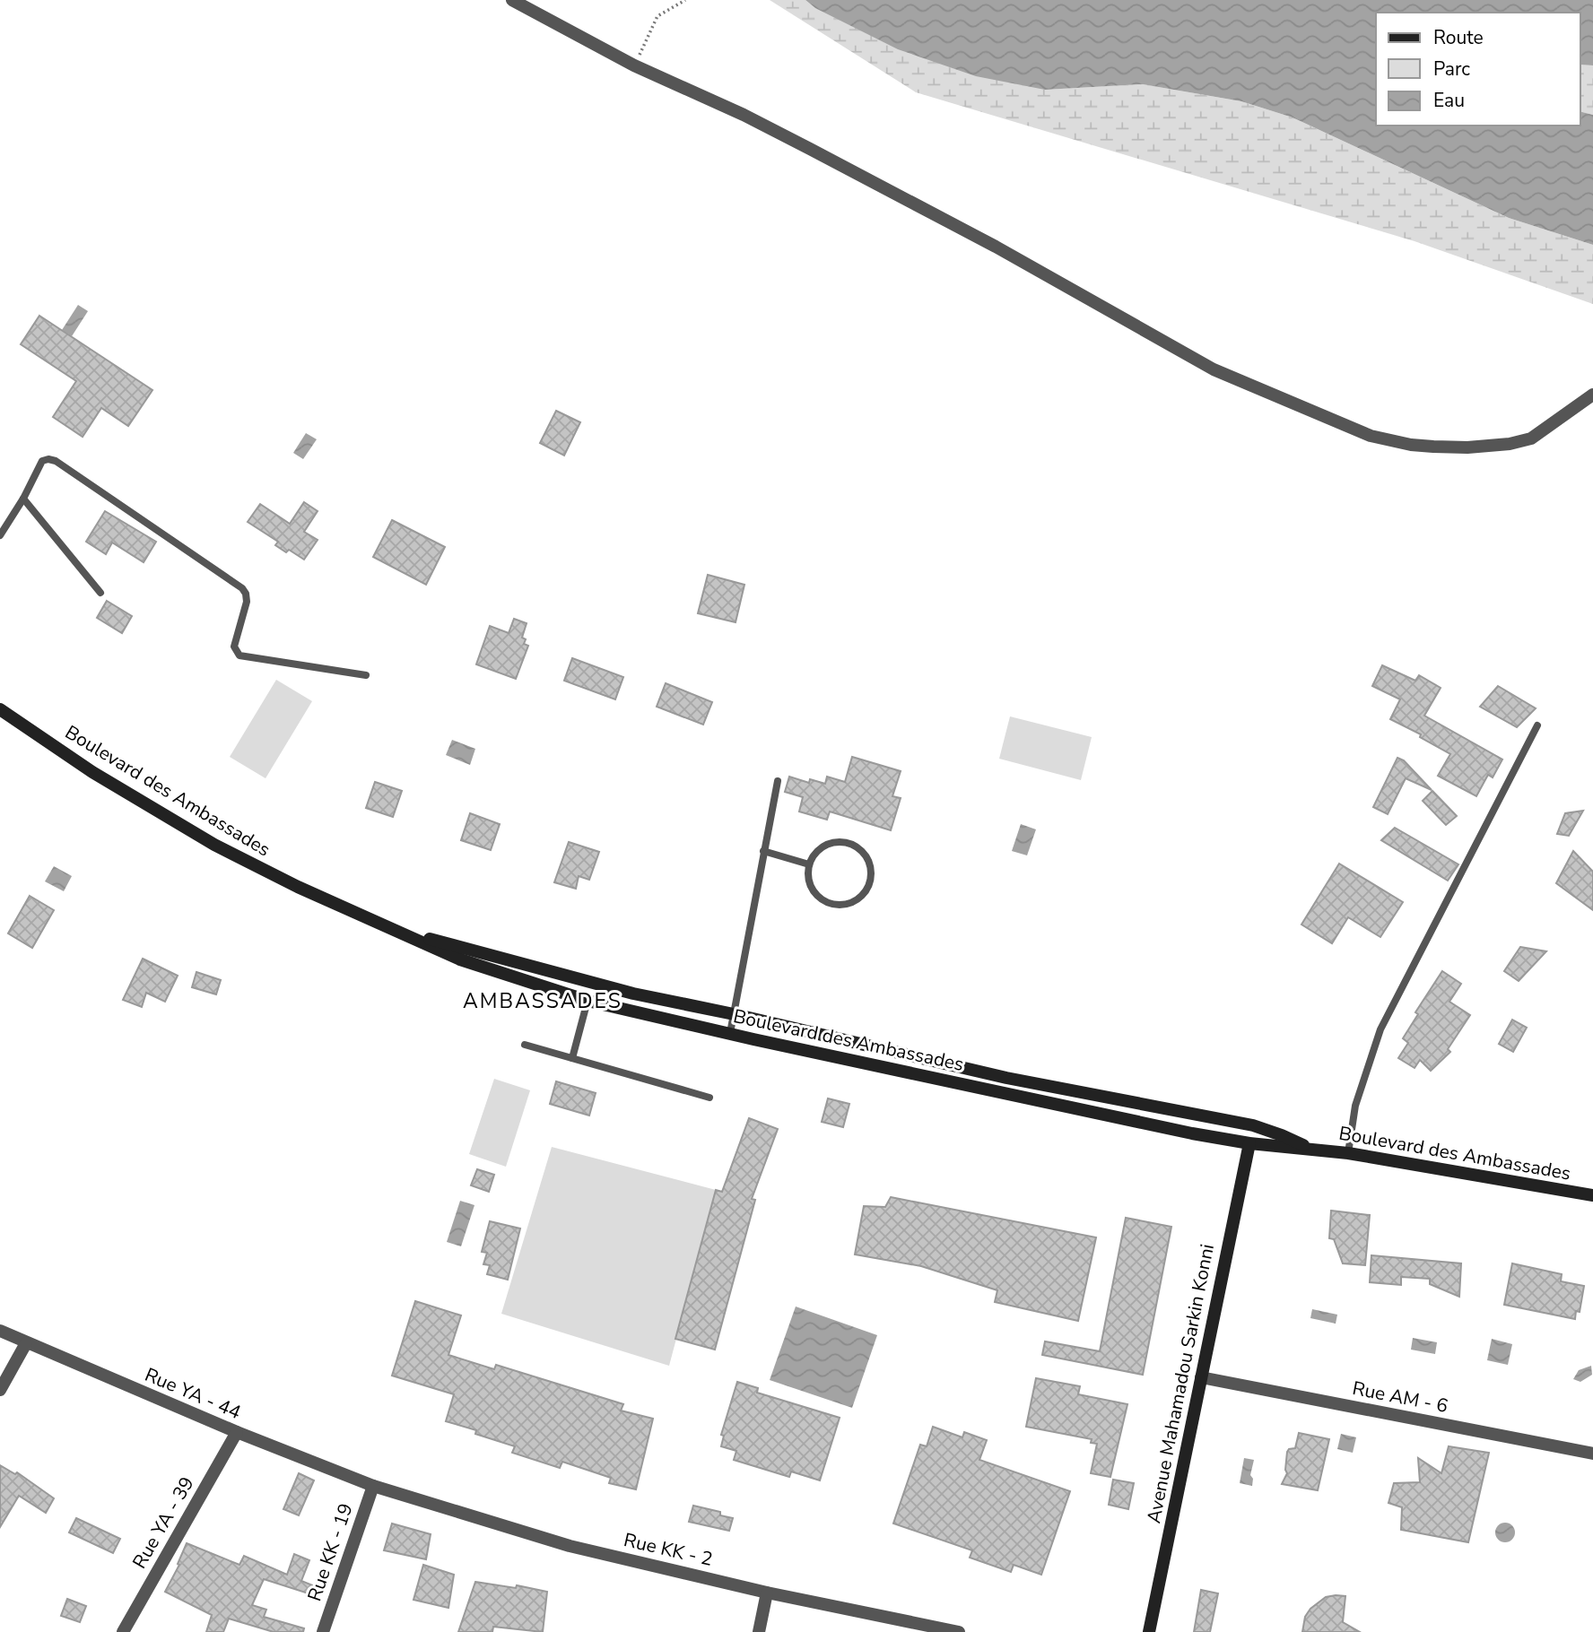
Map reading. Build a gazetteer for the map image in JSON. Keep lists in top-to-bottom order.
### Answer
{
  "streets": {
    "main road": ["Boulevard des Ambassades", "Avenue Mahamadou Sarkin Konni"],
    "street": [
      "Rue YA - 44",
      "Rue AM - 6",
      "Rue YA - 39",
      "Rue KK - 2",
      "Rue KK - 19"
    ]
  },
  "crossings": [
    ["Boulevard des Ambassades", "Avenue Mahamadou Sarkin Konni"],
    ["Avenue Mahamadou Sarkin Konni", "Rue AM - 6"],
    ["Rue YA - 44", "Rue YA - 39"],
    ["Rue YA - 44", "Rue KK - 2"],
    ["Rue YA - 44", "Rue KK - 19"],
    ["Rue KK - 2", "Rue KK - 19"]
  ],
  "districts": ["AMBASSADES"],
  "legend": ["Route", "Parc", "Eau"]
}
